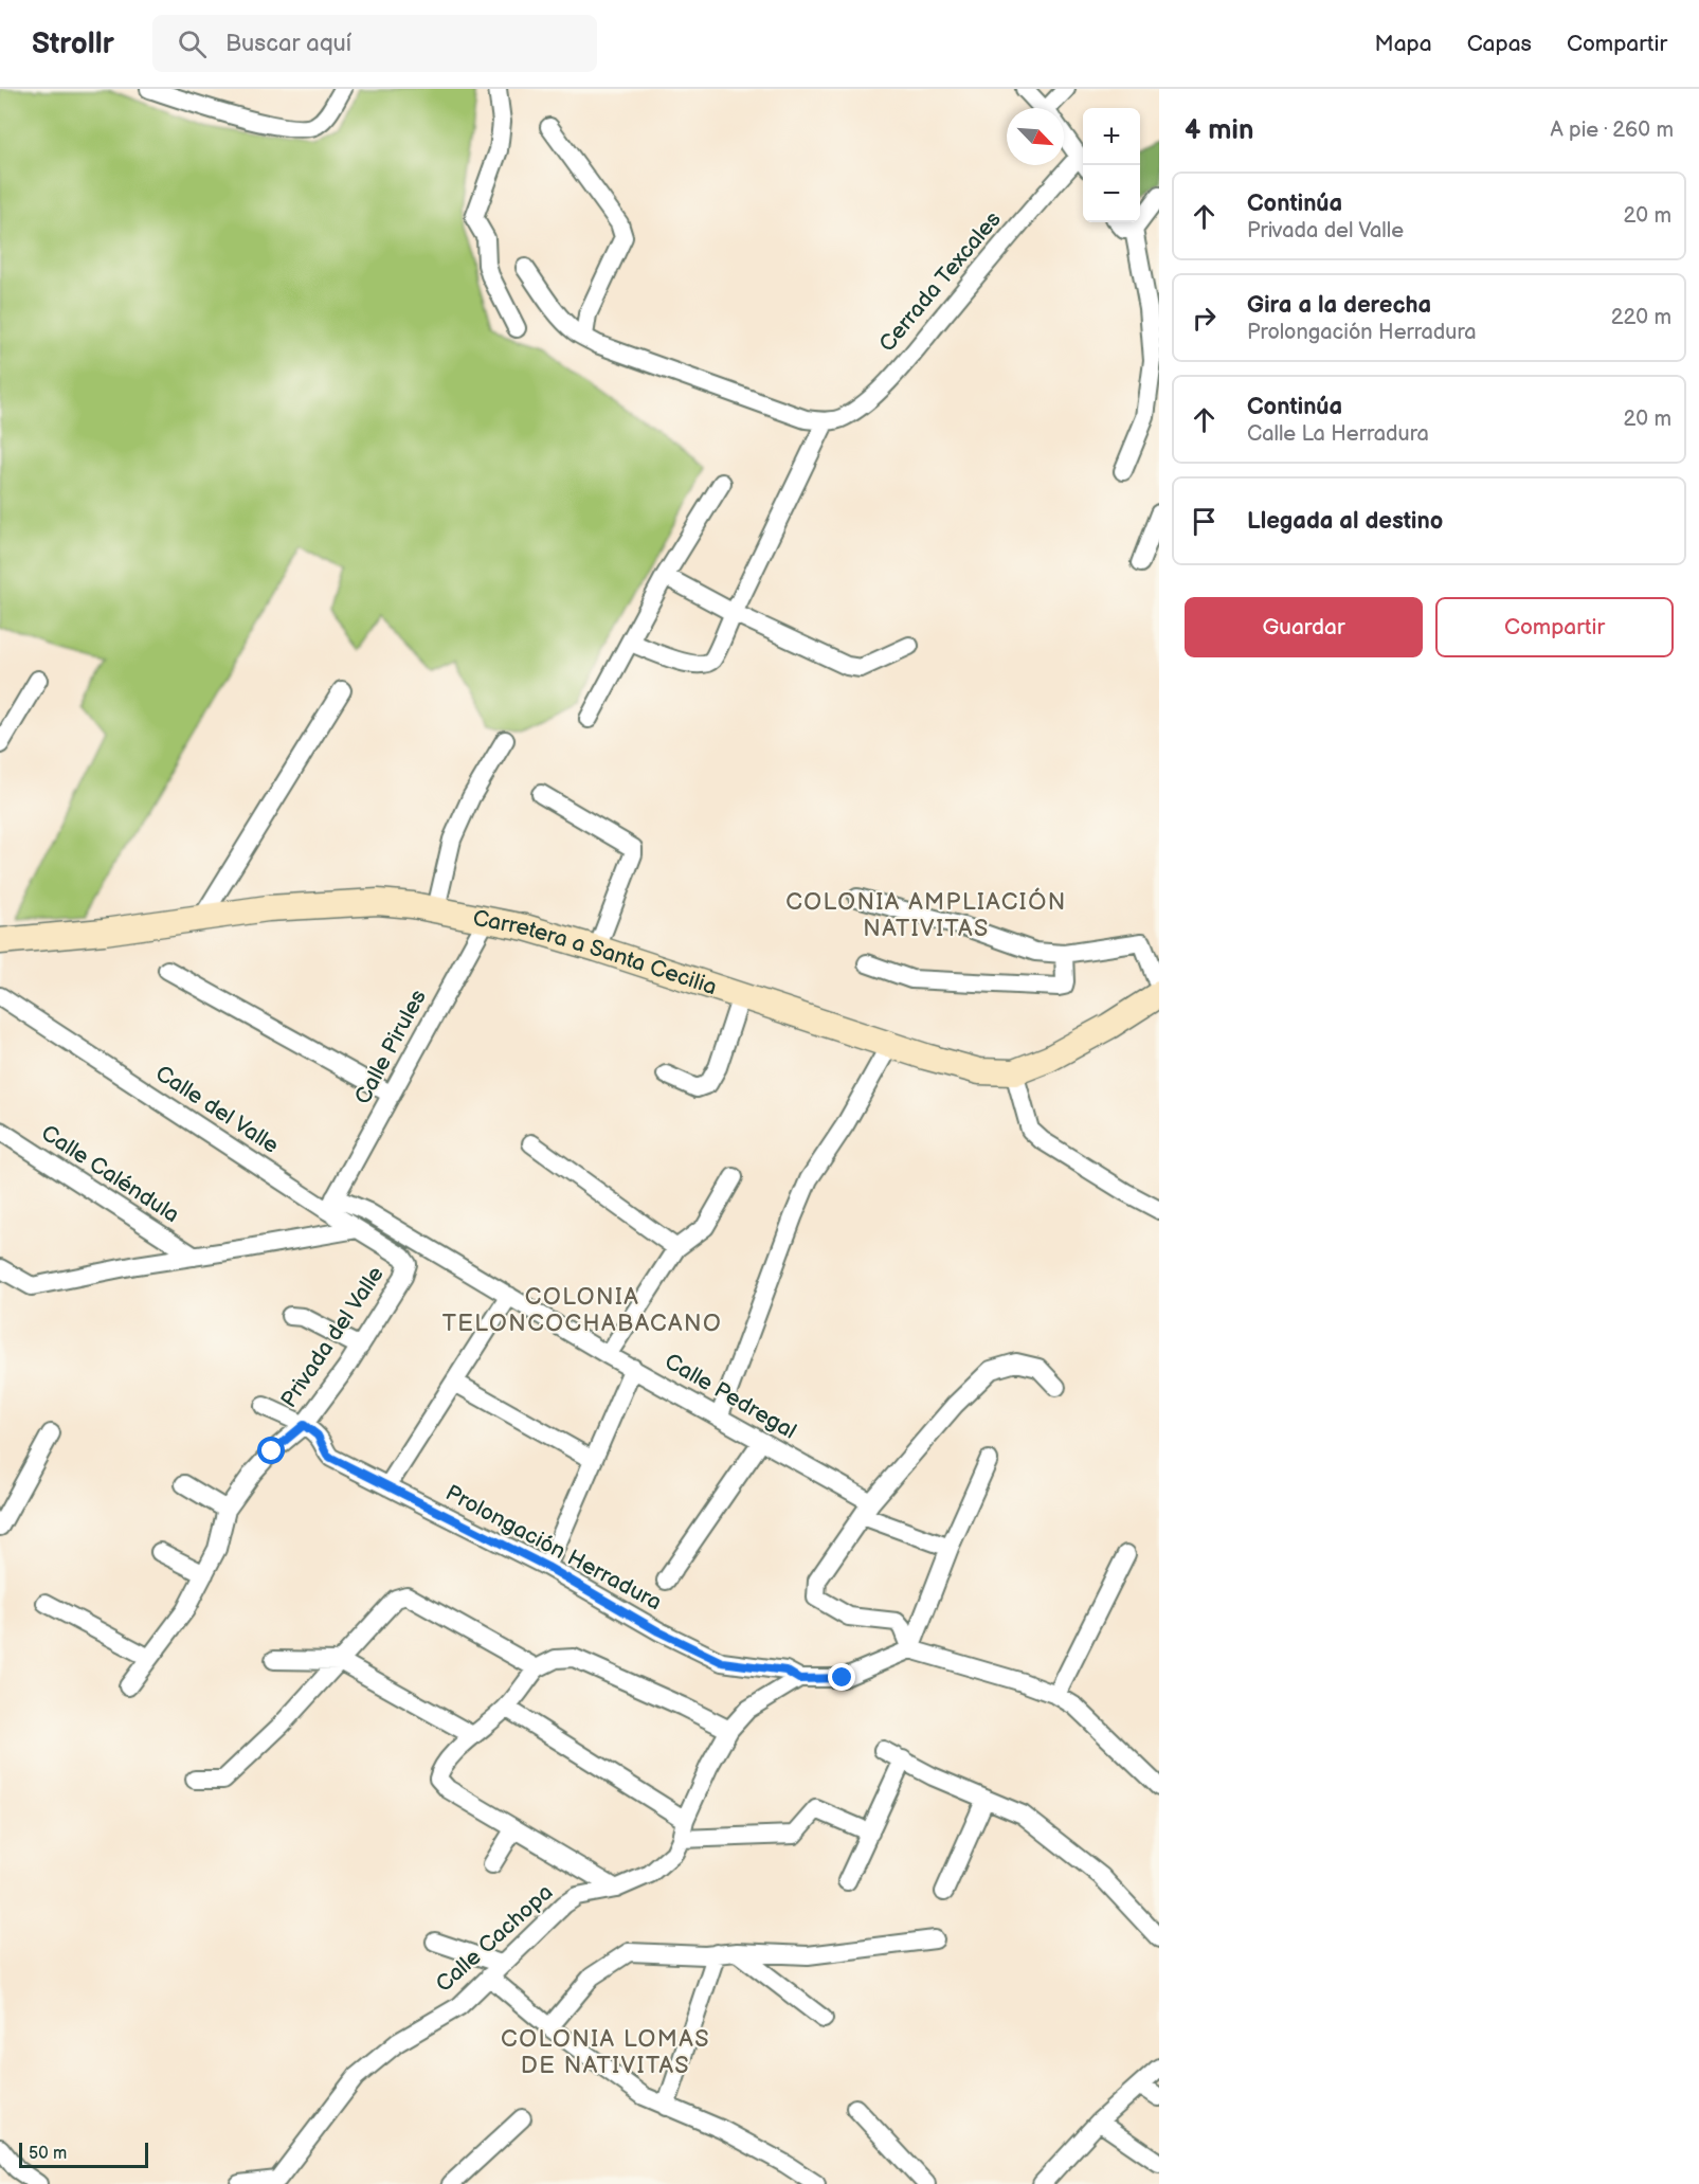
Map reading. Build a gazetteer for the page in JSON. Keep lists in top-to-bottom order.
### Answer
{
  "streets": {
    "main road": ["Carretera a Santa Cecilia"],
    "street": [
      "Cerrada Texcales",
      "Calle Pirules",
      "Calle del Valle",
      "Calle Caléndula",
      "Privada del Valle",
      "Calle Pedregal",
      "Prolongación Herradura",
      "Calle Cachopa"
    ]
  },
  "crossings": [
    ["Carretera a Santa Cecilia", "Calle Pirules"],
    ["Calle Pirules", "Calle del Valle"],
    ["Calle Pirules", "Calle Pedregal"],
    ["Calle del Valle", "Privada del Valle"],
    ["Calle del Valle", "Calle Pedregal"],
    ["Privada del Valle", "Prolongación Herradura"]
  ],
  "districts": ["COLONIA AMPLIACIÓN NATIVITAS", "COLONIA TELONCOCHABACANO", "COLONIA LOMAS DE NATIVITAS"],
  "scale_bar": "50 m",
  "north": "bottom right",
  "page": {
    "header": "Strollr",
    "search": "Buscar aquí",
    "nav": ["Mapa", "Capas", "Compartir"],
    "heading": ["4 min", "A pie · 260 m"],
    "map_buttons": ["+", "−"],
    "list": [
      ["Continúa", "Privada del Valle", "20 m"],
      ["Gira a la derecha", "Prolongación Herradura", "220 m"],
      ["Continúa", "Calle La Herradura", "20 m"],
      "Llegada al destino"
    ],
    "buttons": ["Guardar", "Compartir"],
    "scale": "50 m"
  }
}
